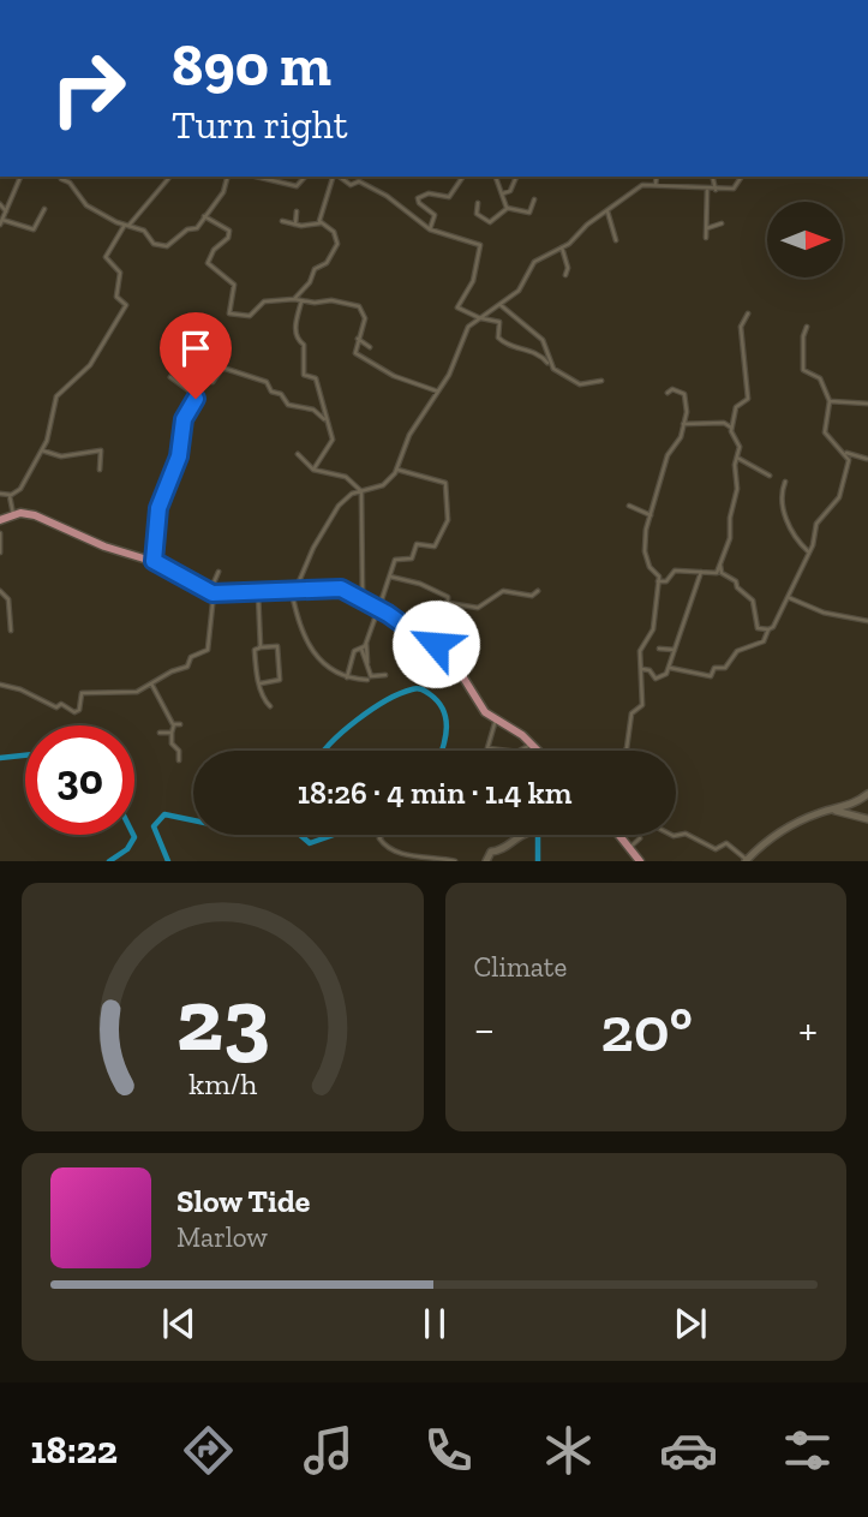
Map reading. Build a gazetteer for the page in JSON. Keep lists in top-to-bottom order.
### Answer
{
  "north": "right",
  "page": {
    "turn": ["890 m", "Turn right"],
    "limit": "30",
    "trip": "18:26 · 4 min · 1.4 km",
    "tile": "Climate",
    "heat": ["−", "20°", "+"],
    "song": ["Slow Tide", "Marlow"],
    "tabs": "18:22",
    "gauge": ["23", "km/h"]
  }
}
